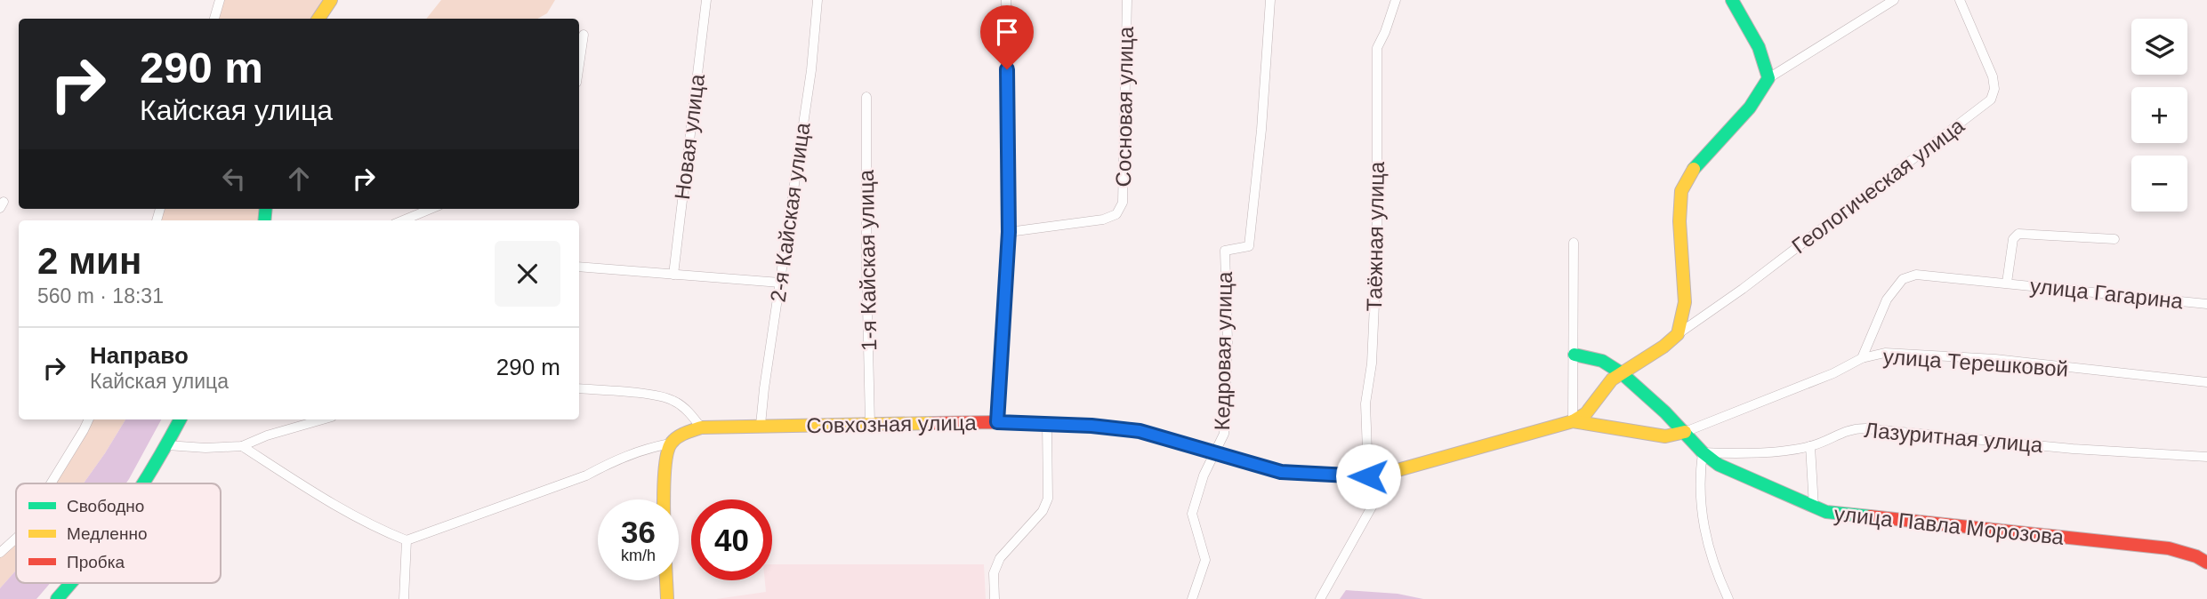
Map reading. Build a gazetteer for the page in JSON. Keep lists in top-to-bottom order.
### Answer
{
  "streets": {
    "street": [
      "Сосновая улица",
      "Новая улица",
      "Геологическая улица",
      "2-я Кайская улица",
      "Таёжная улица",
      "1-я Кайская улица",
      "улица Гагарина",
      "Кедровая улица",
      "улица Терешковой",
      "Совхозная улица",
      "Лазуритная улица",
      "улица Павла Морозова"
    ]
  },
  "crossings": [
    ["2-я Кайская улица", "Совхозная улица"],
    ["Таёжная улица", "Совхозная улица"],
    ["1-я Кайская улица", "Совхозная улица"],
    ["улица Гагарина", "улица Терешковой"],
    ["Кедровая улица", "Совхозная улица"],
    ["улица Терешковой", "Совхозная улица"],
    ["улица Терешковой", "улица Павла Морозова"],
    ["Совхозная улица", "улица Павла Морозова"],
    ["Лазуритная улица", "улица Павла Морозова"]
  ],
  "legend": ["Свободно", "Медленно", "Пробка"],
  "page": {
    "map_buttons": ["+", "−"],
    "turn": ["290 m", "Кайская улица"],
    "heading": ["2 мин", "560 m · 18:31"],
    "list": [
      {
        "name": "Направо",
        "note": "Кайская улица",
        "value": "290 m"
      }
    ],
    "speed": "36 km/h",
    "limit": "40"
  }
}
